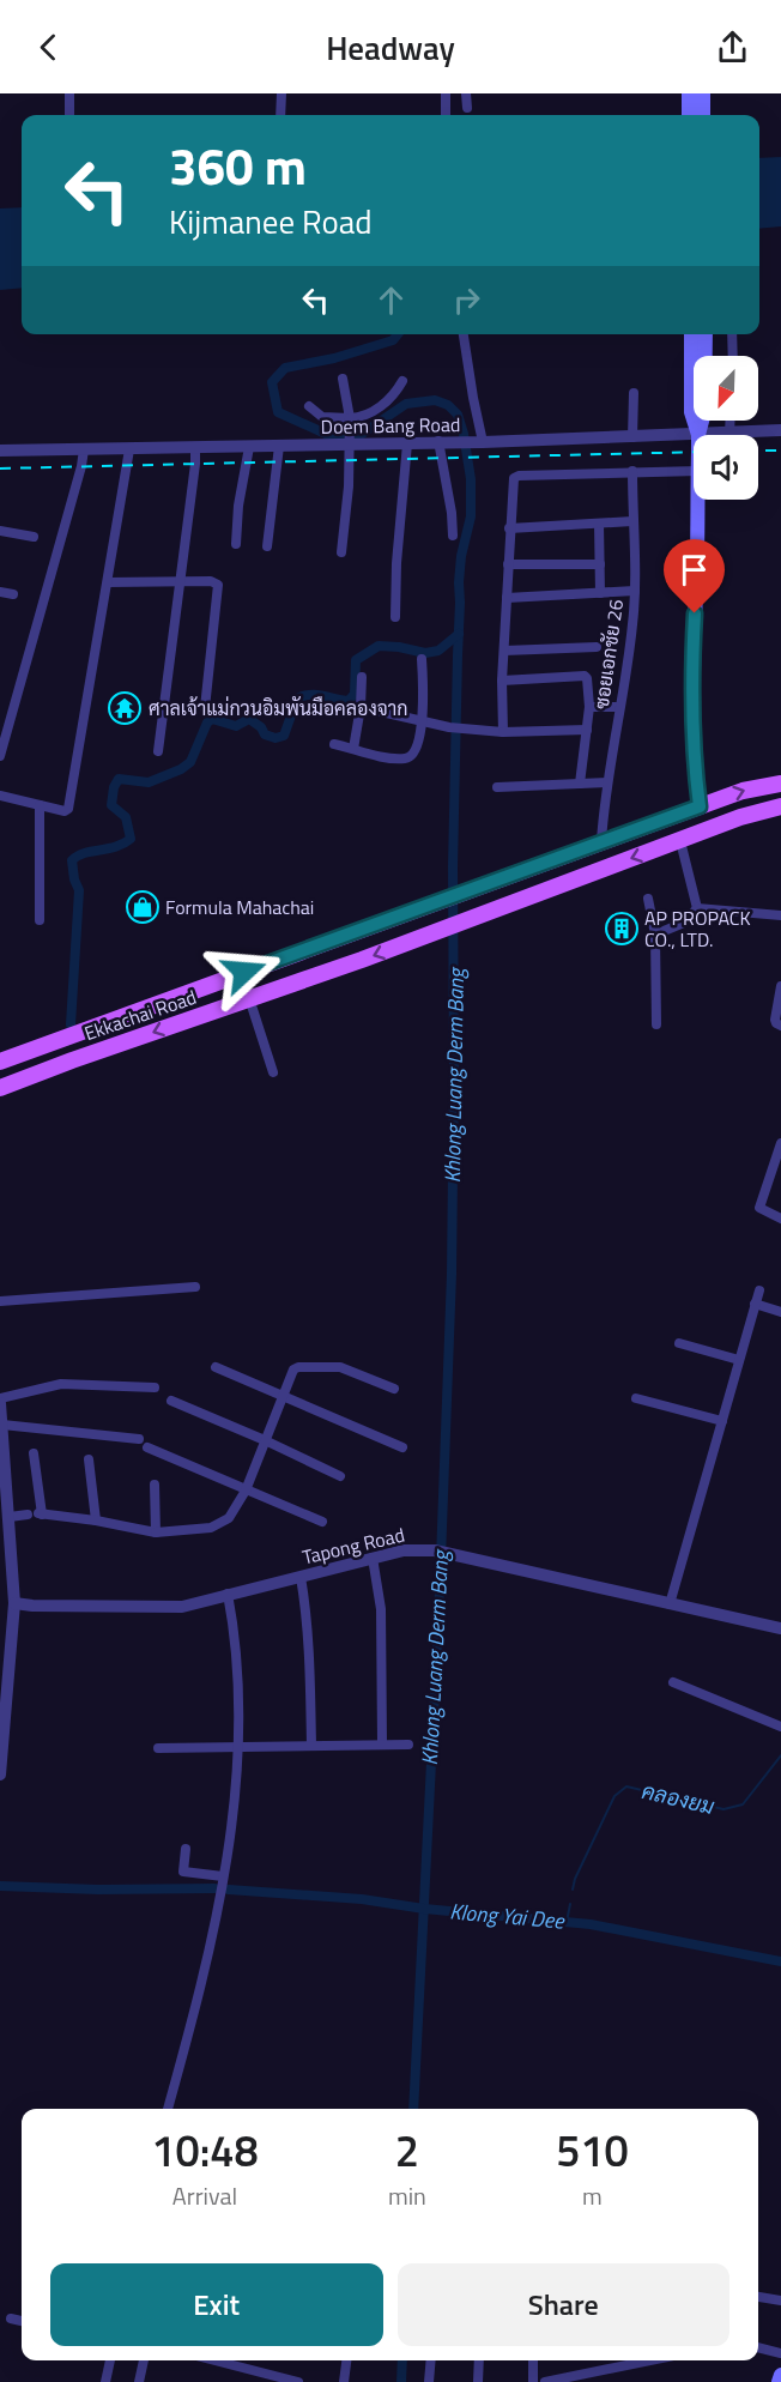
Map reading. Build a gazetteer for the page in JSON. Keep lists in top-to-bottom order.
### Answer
{
  "streets": {
    "main road": ["Ekkachai Road"],
    "street": ["Doem Bang Road", "ซอยเอกชัย 26", "Tapong Road"]
  },
  "crossings": [
    ["ซอยเอกชัย 26", "Ekkachai Road"]
  ],
  "water": ["Khlong Luang Derm Bang", "คลองยม", "Klong Yai Dee"],
  "places": {
    "temple": ["ศาลเจ้าแม่กวนอิมพันมือคลองจาก"],
    "shop": ["Formula Mahachai"],
    "building": ["AP PROPACK CO., LTD."]
  },
  "north": "bottom left",
  "page": {
    "header": "Headway",
    "turn": ["360 m", "Kijmanee Road"],
    "eta": [
      "10:48",
      "Arrival",
      "2",
      "min",
      "510",
      "m"
    ],
    "buttons": ["Exit", "Share"]
  }
}
